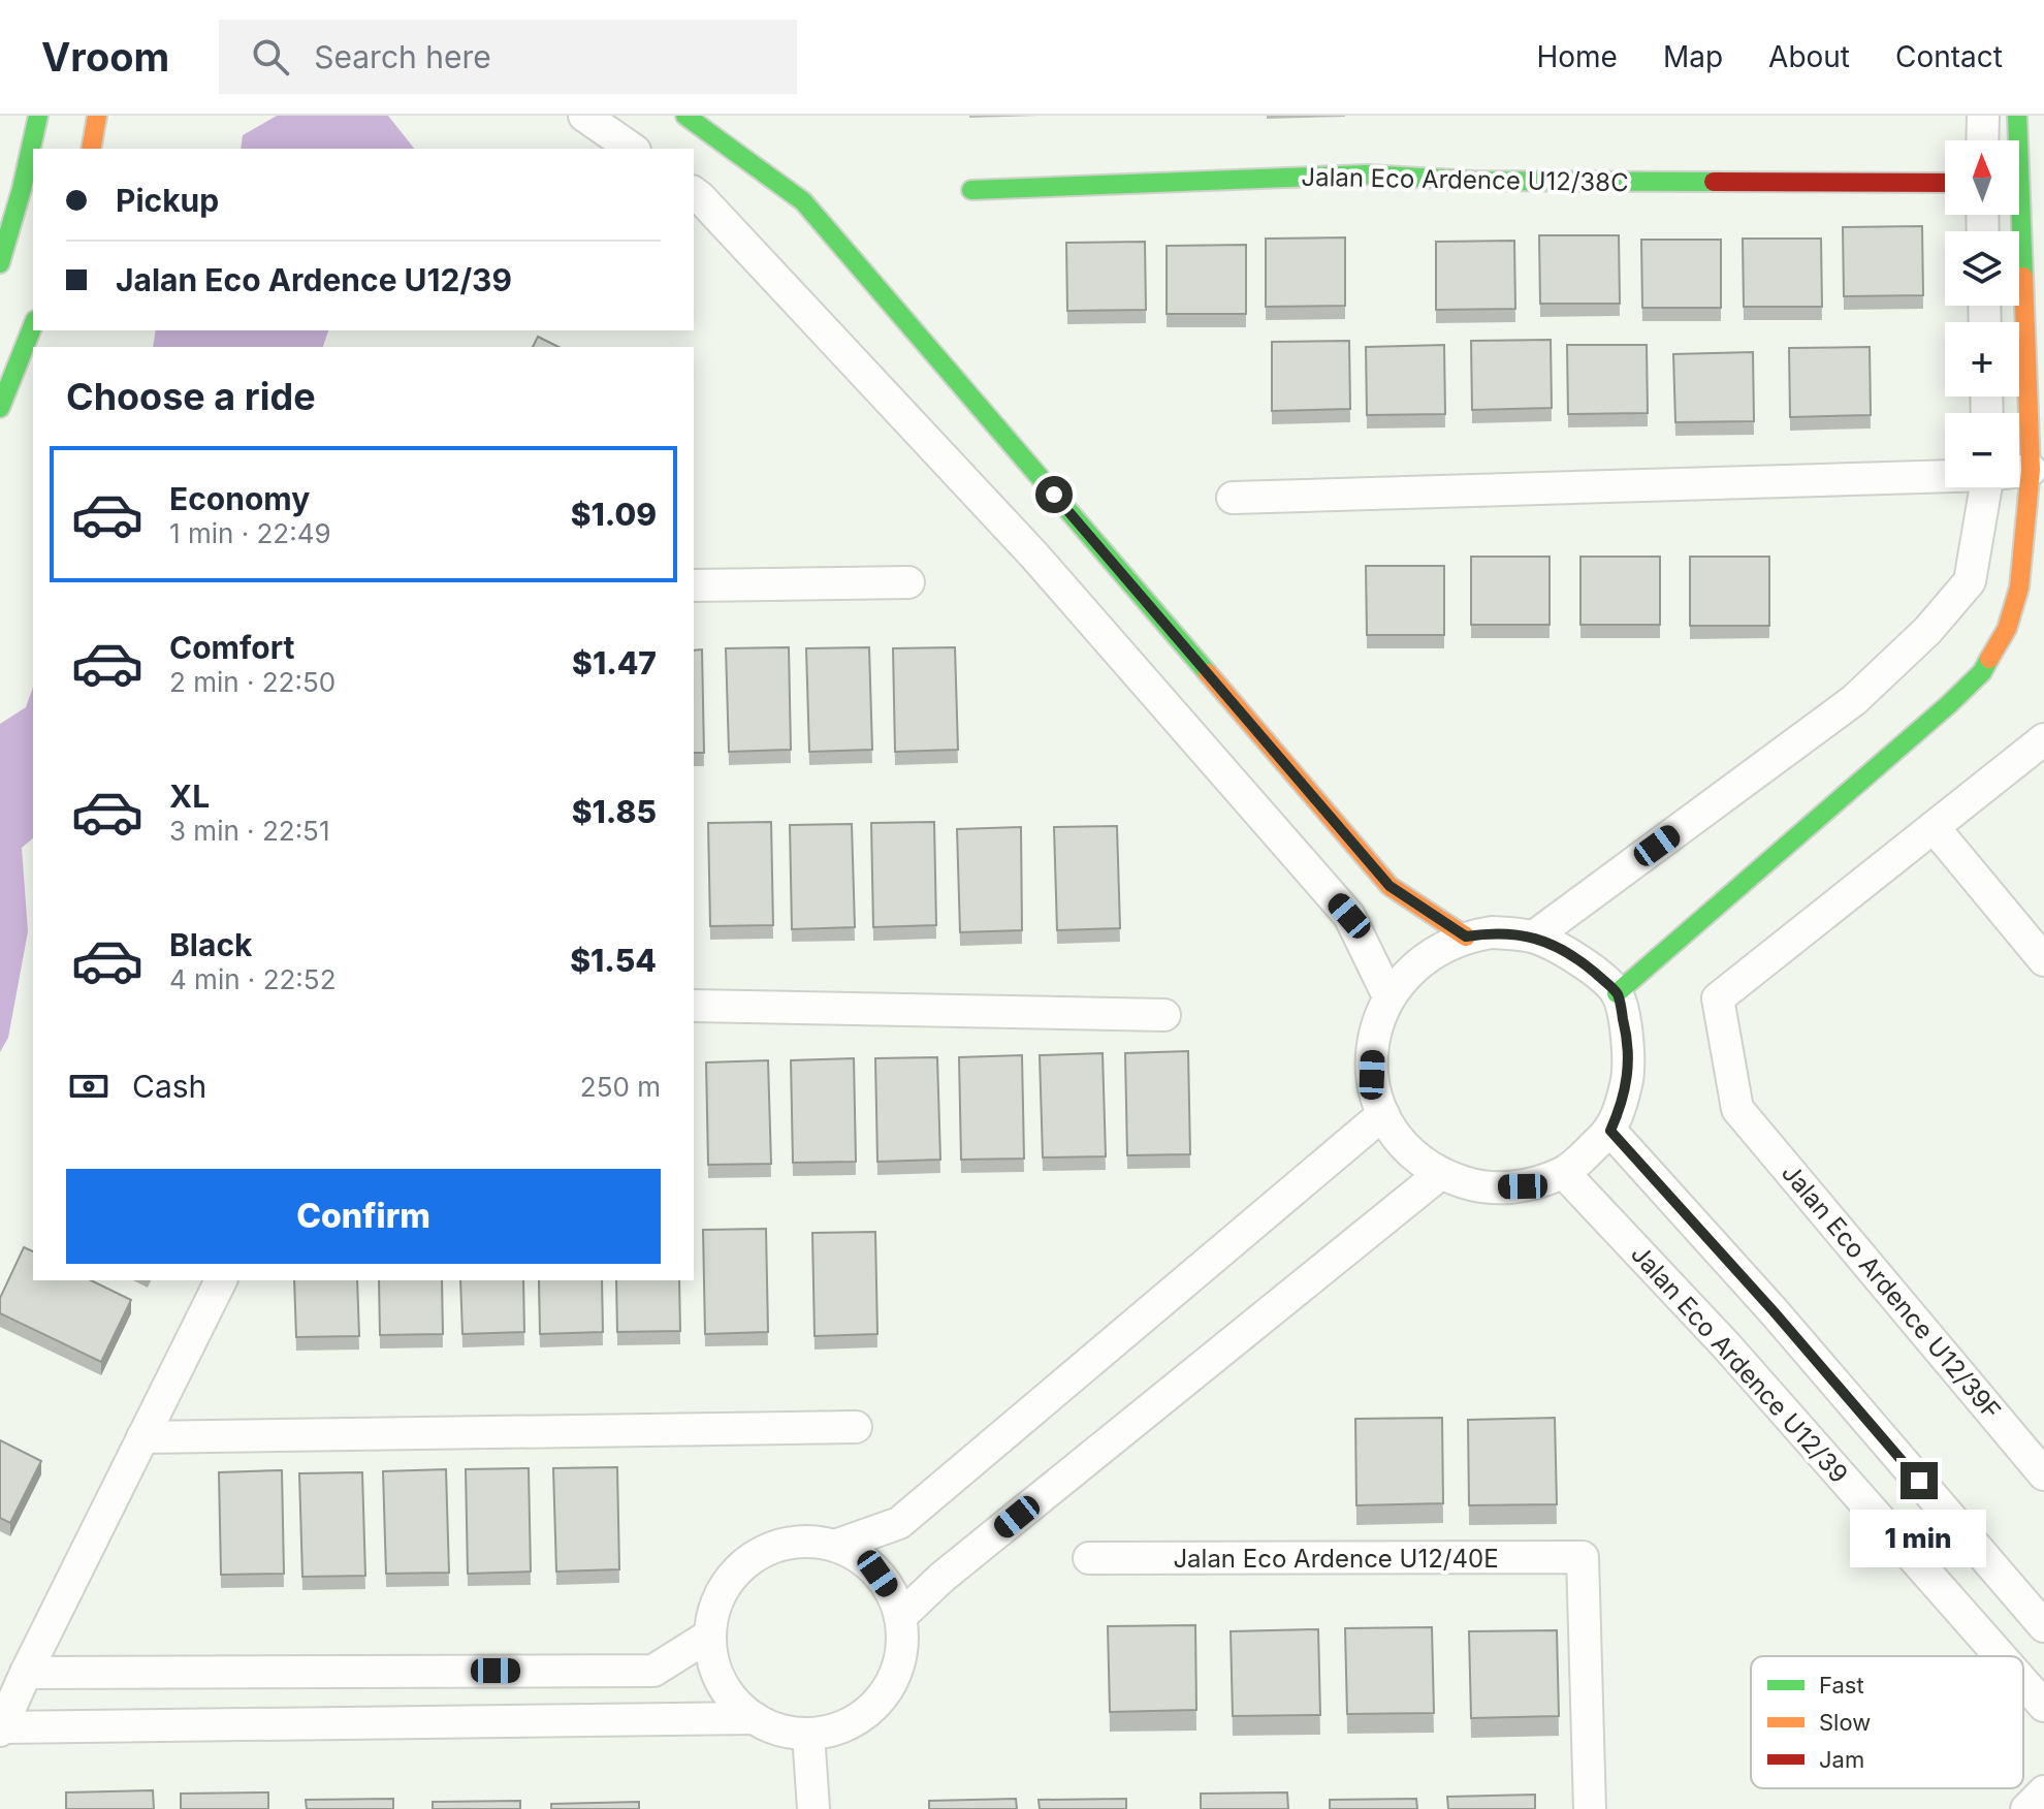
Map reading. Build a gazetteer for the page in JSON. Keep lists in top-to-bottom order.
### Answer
{
  "streets": {
    "street": [
      "Jalan Eco Ardence U12/38C",
      "Jalan Eco Ardence U12/39F",
      "Jalan Eco Ardence U12/39",
      "Jalan Eco Ardence U12/40E"
    ]
  },
  "legend": ["Fast", "Slow", "Jam"],
  "north": "top",
  "page": {
    "header": "Vroom",
    "search": "Search here",
    "nav": [
      "Home",
      "Map",
      "About",
      "Contact"
    ],
    "map_buttons": ["+", "−"],
    "banner": ["Pickup", "Jalan Eco Ardence U12/39"],
    "heading": "Choose a ride",
    "list": [
      {
        "name": "Economy",
        "note": "1 min · 22:49",
        "value": "$1.09"
      },
      {
        "name": "Comfort",
        "note": "2 min · 22:50",
        "value": "$1.47"
      },
      {
        "name": "XL",
        "note": "3 min · 22:51",
        "value": "$1.85"
      },
      {
        "name": "Black",
        "note": "4 min · 22:52",
        "value": "$1.54"
      }
    ],
    "pay": ["Cash", "250 m"],
    "buttons": "Confirm",
    "bubble": "1 min"
  }
}
